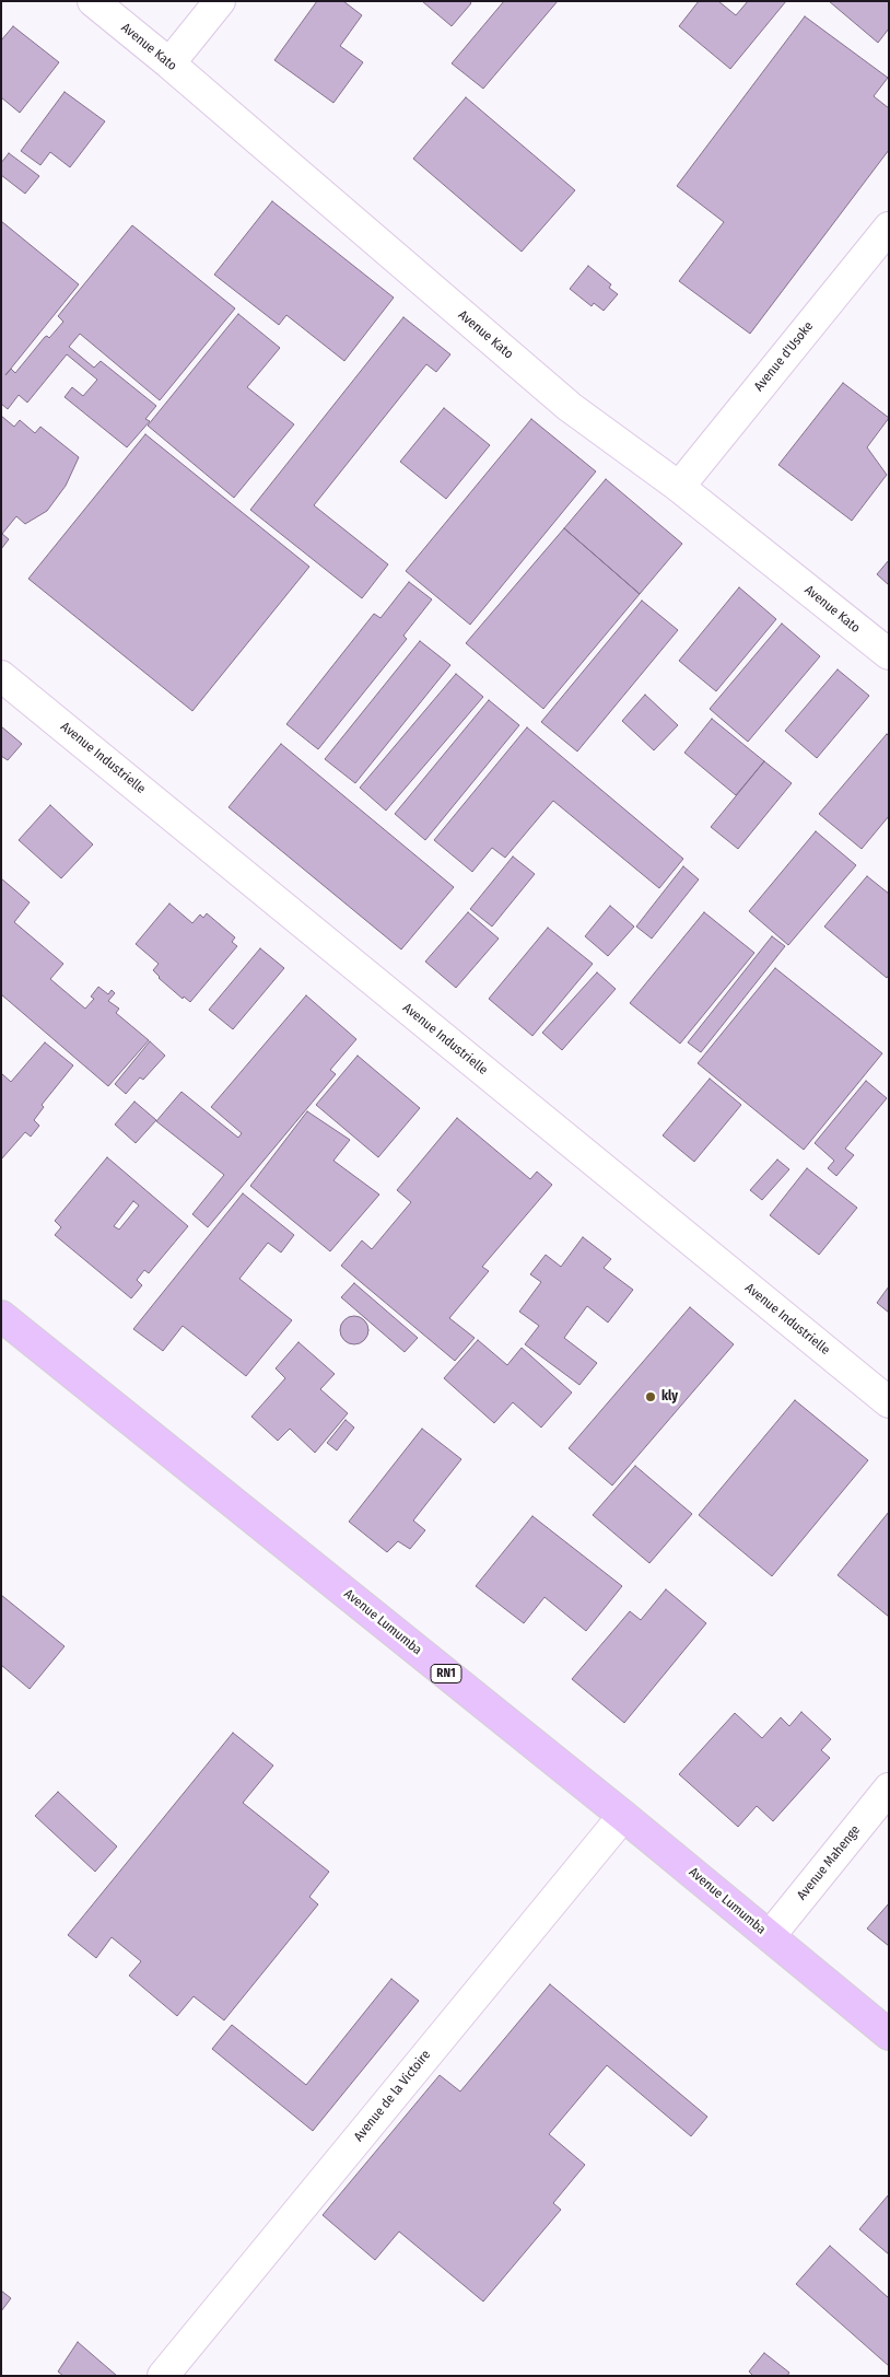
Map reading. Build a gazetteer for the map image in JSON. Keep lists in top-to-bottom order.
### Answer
{
  "streets": {
    "highway": ["Avenue Lumumba", "RN1"],
    "street": [
      "Avenue Kato",
      "Avenue d'Usoke",
      "Avenue Industrielle",
      "Avenue Mahenge",
      "Avenue de la Victoire"
    ]
  },
  "crossings": [
    ["Avenue Kato", "Avenue d'Usoke"],
    ["Avenue Lumumba", "Avenue Mahenge"],
    ["Avenue Lumumba", "Avenue de la Victoire"]
  ],
  "places": ["kly"]
}
